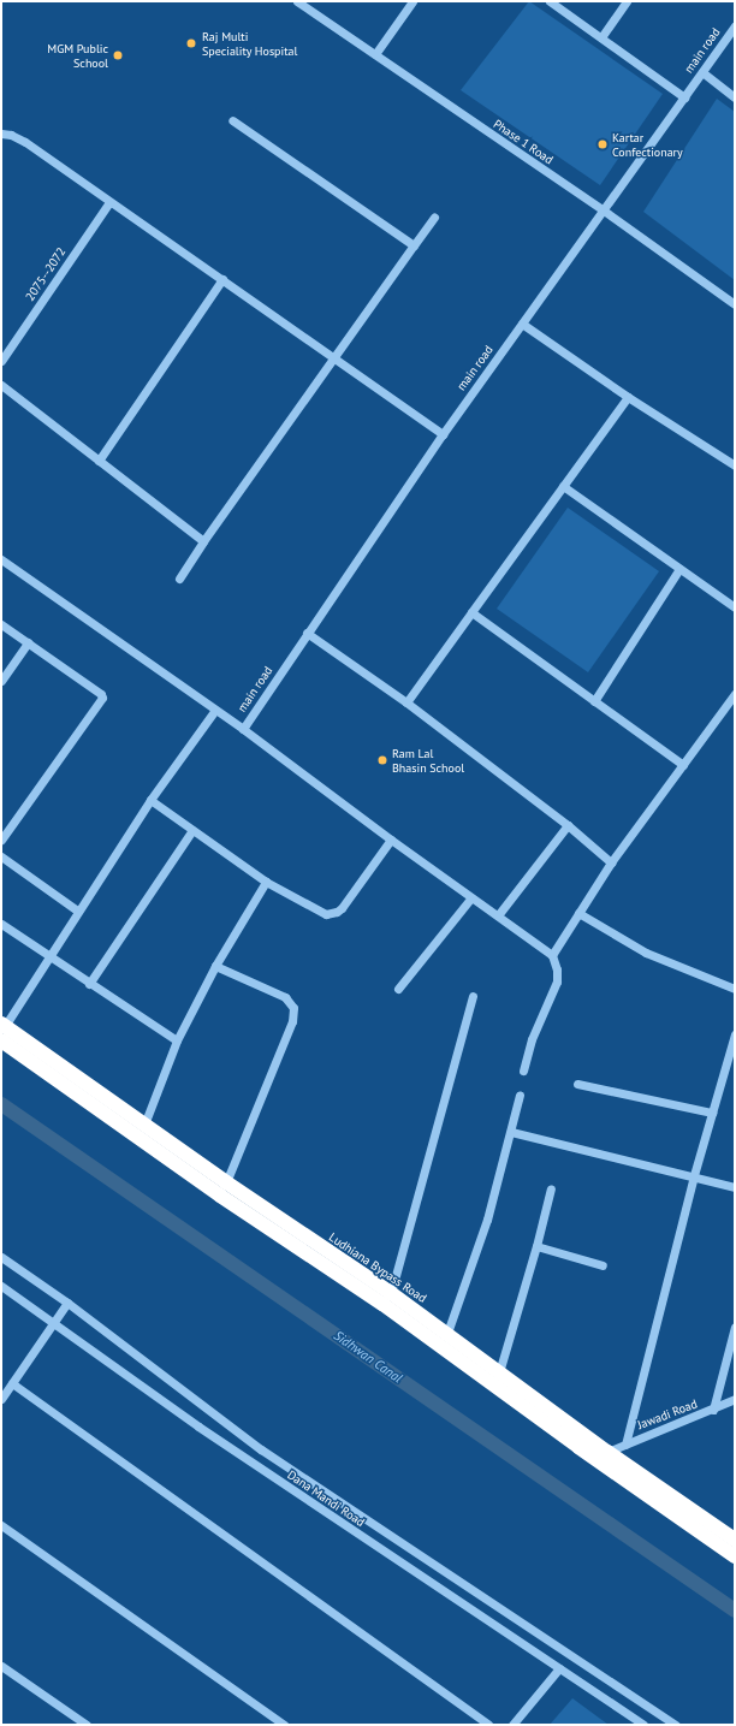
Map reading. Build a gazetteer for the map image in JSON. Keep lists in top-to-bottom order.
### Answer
{
  "streets": {
    "highway": ["Ludhiana Bypass Road"],
    "street": [
      "main road",
      "Phase 1 Road",
      "2075--2072",
      "Jawadi Road",
      "Dana Mandi Road"
    ]
  },
  "crossings": [
    ["main road", "Phase 1 Road"],
    ["Ludhiana Bypass Road", "Jawadi Road"]
  ],
  "water": ["Sidhwan Canal"],
  "places": [
    "Raj Multi Speciality Hospital",
    "MGM Public School",
    "Kartar Confectionary",
    "Ram Lal Bhasin School"
  ]
}
